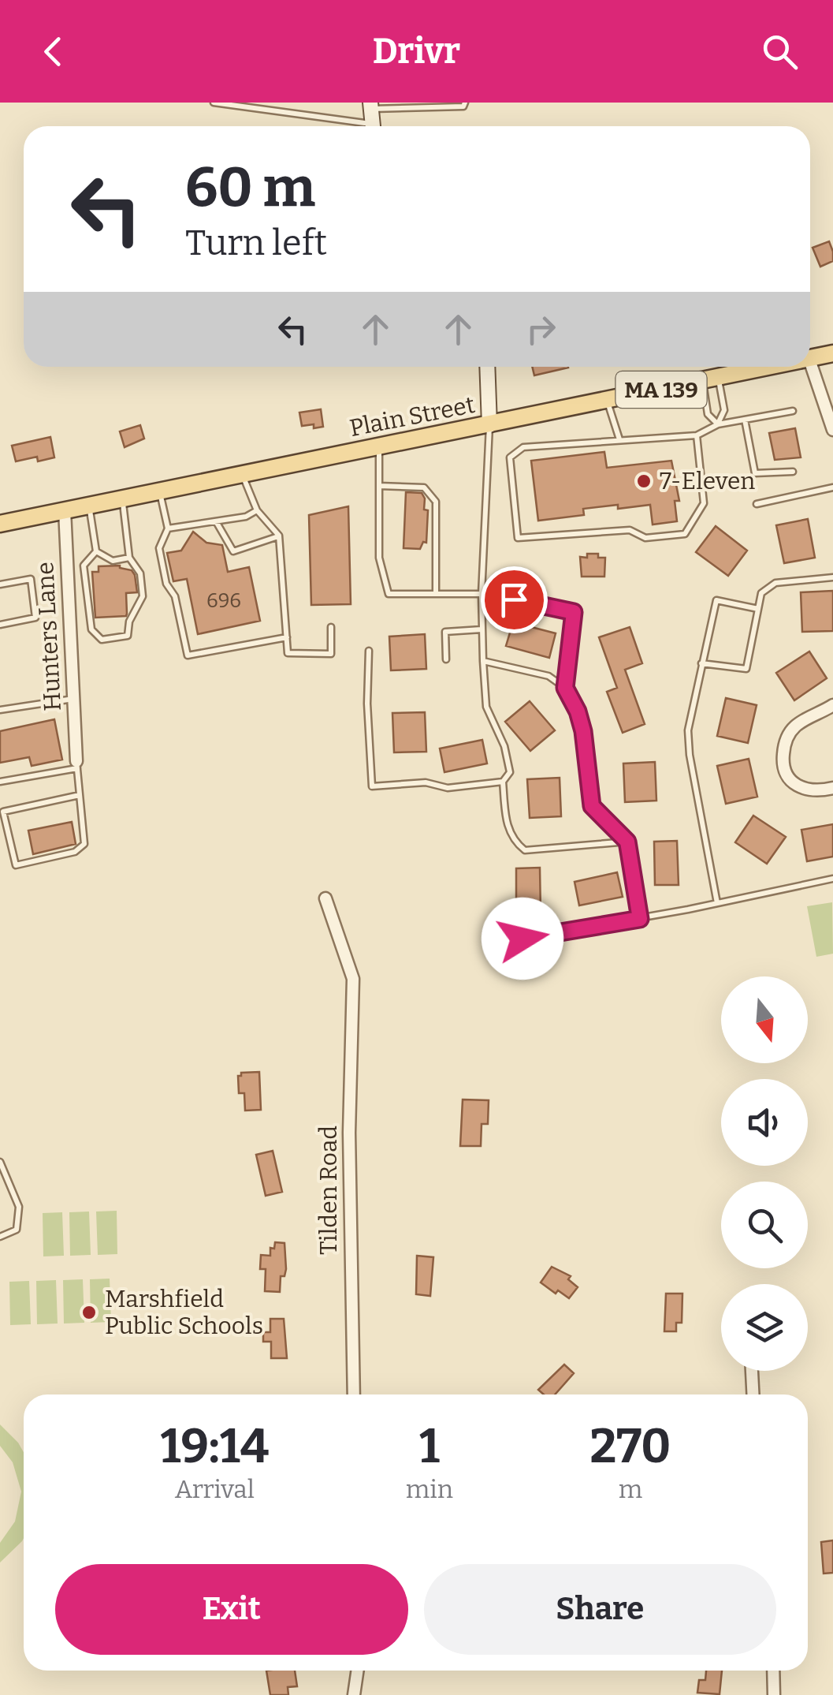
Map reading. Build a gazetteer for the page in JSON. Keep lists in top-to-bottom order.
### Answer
{
  "streets": {
    "main road": ["MA 139", "Plain Street"],
    "street": ["Hunters Lane", "Tilden Road"]
  },
  "crossings": [
    ["Plain Street", "Hunters Lane"]
  ],
  "places": ["7-Eleven", "Marshfield Public Schools"],
  "house_numbers": ["696"],
  "north": "bottom",
  "page": {
    "header": "Drivr",
    "turn": ["60 m", "Turn left"],
    "eta": [
      "19:14",
      "Arrival",
      "1",
      "min",
      "270",
      "m"
    ],
    "buttons": ["Exit", "Share"]
  }
}
